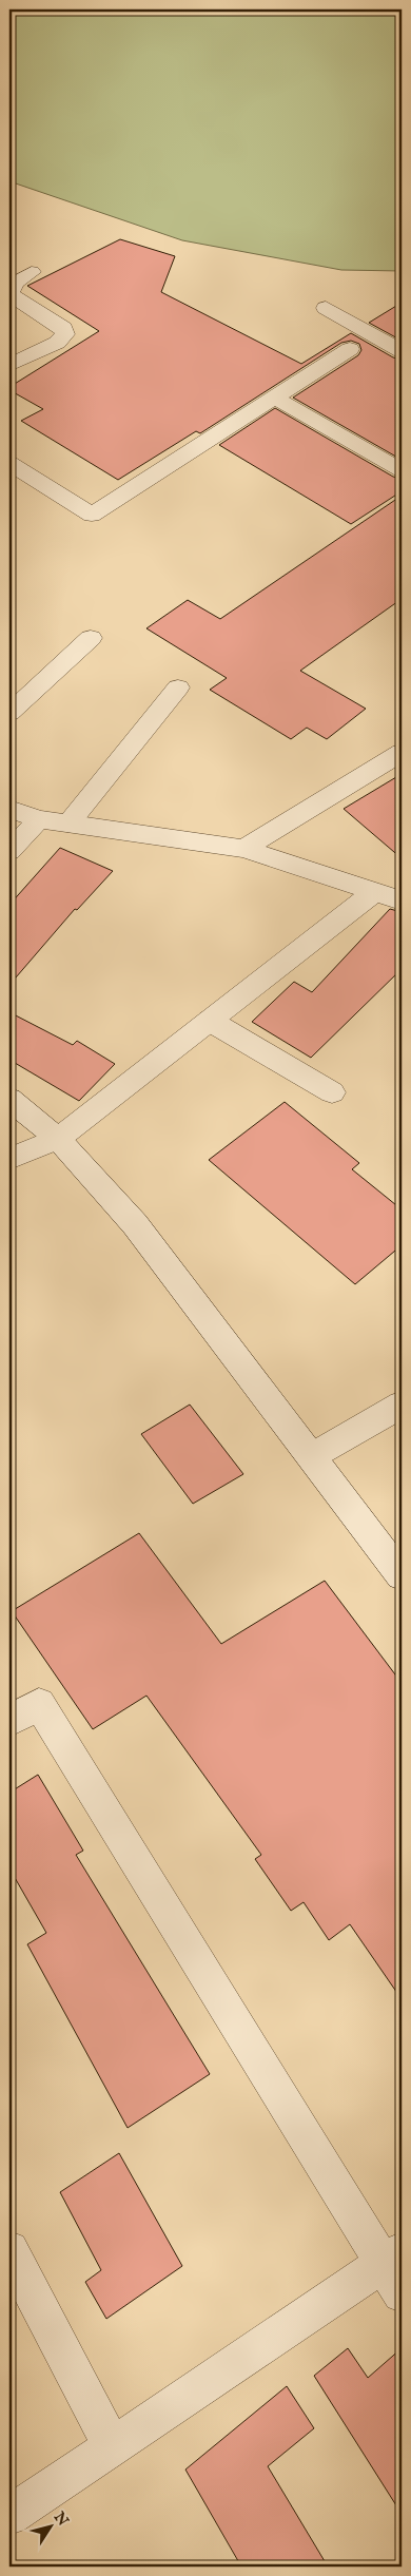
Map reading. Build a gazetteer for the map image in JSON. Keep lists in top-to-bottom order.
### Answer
{
  "north": "top right"
}
